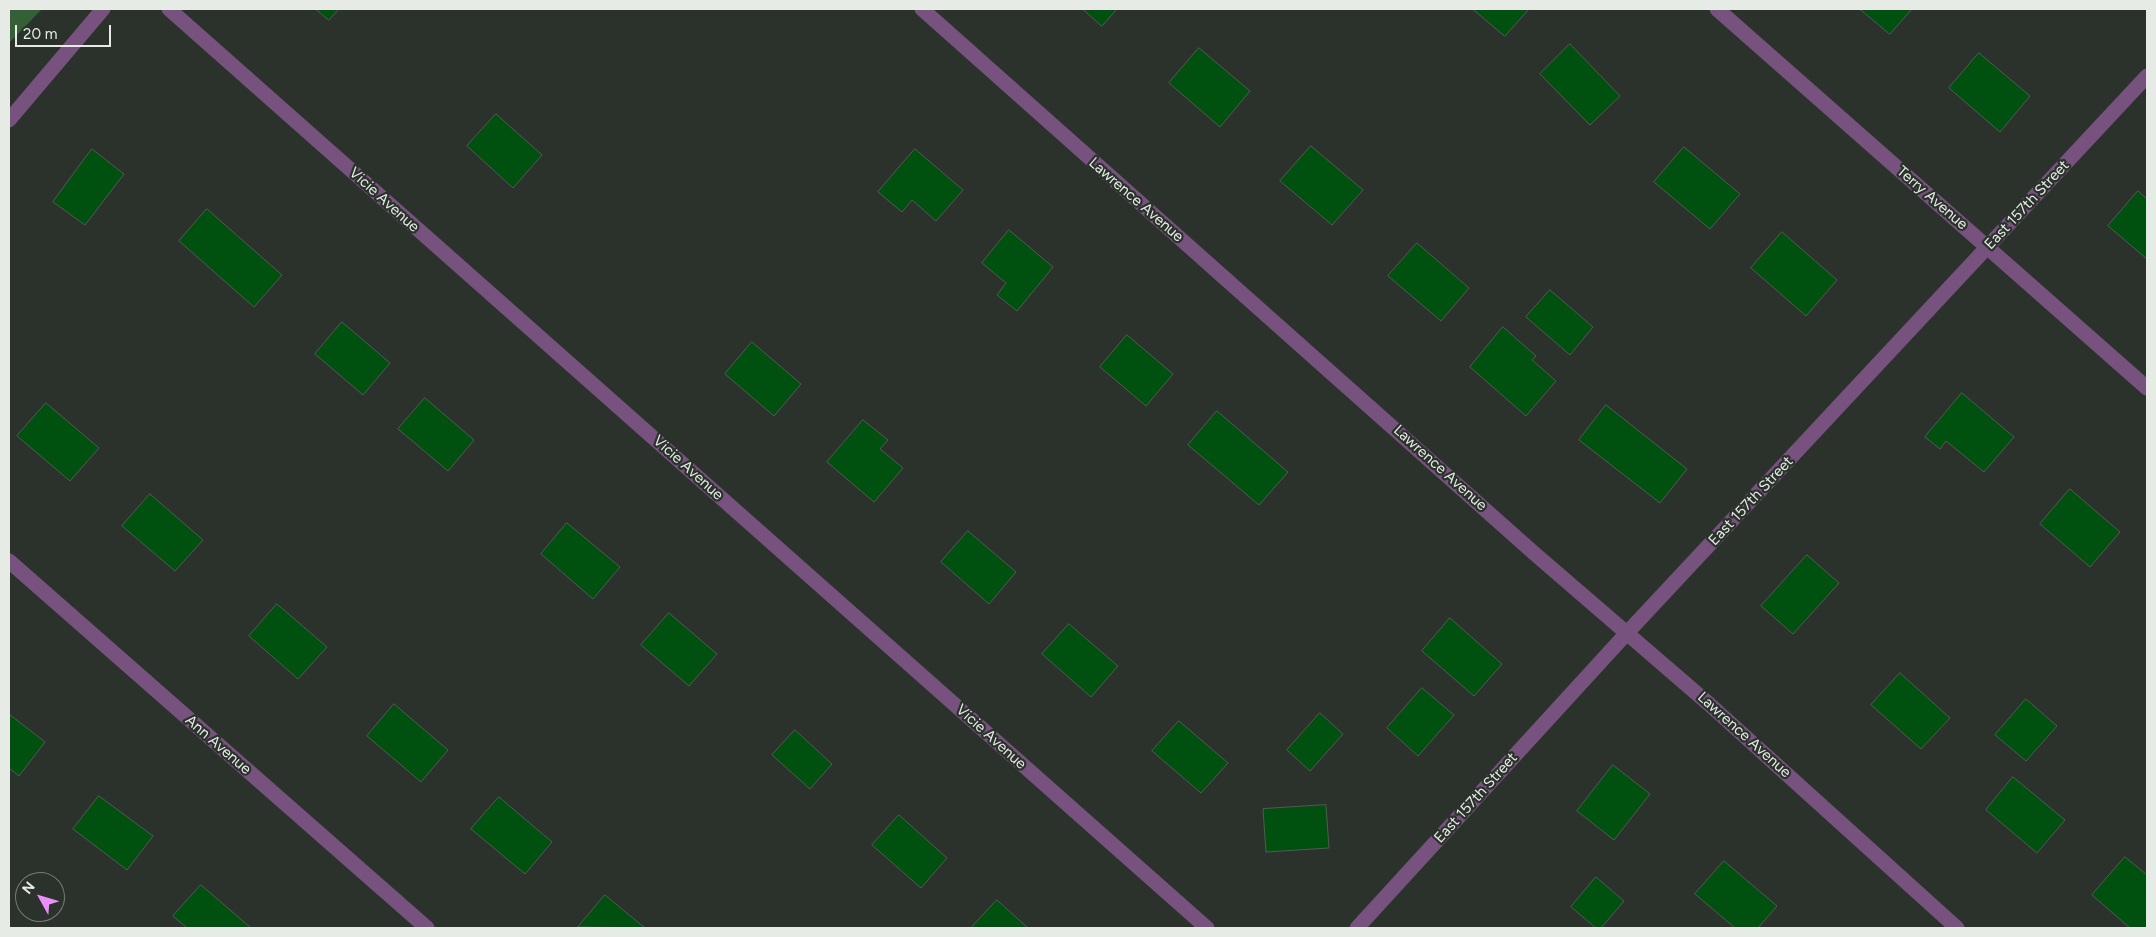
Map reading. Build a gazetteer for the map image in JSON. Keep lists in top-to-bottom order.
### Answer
{
  "streets": {
    "street": [
      "Terry Avenue",
      "Vicie Avenue",
      "Lawrence Avenue",
      "East 157th Street",
      "Ann Avenue"
    ]
  },
  "crossings": [
    ["Terry Avenue", "East 157th Street"],
    ["Lawrence Avenue", "East 157th Street"]
  ],
  "scale_bar": "20 m",
  "north": "top left"
}
